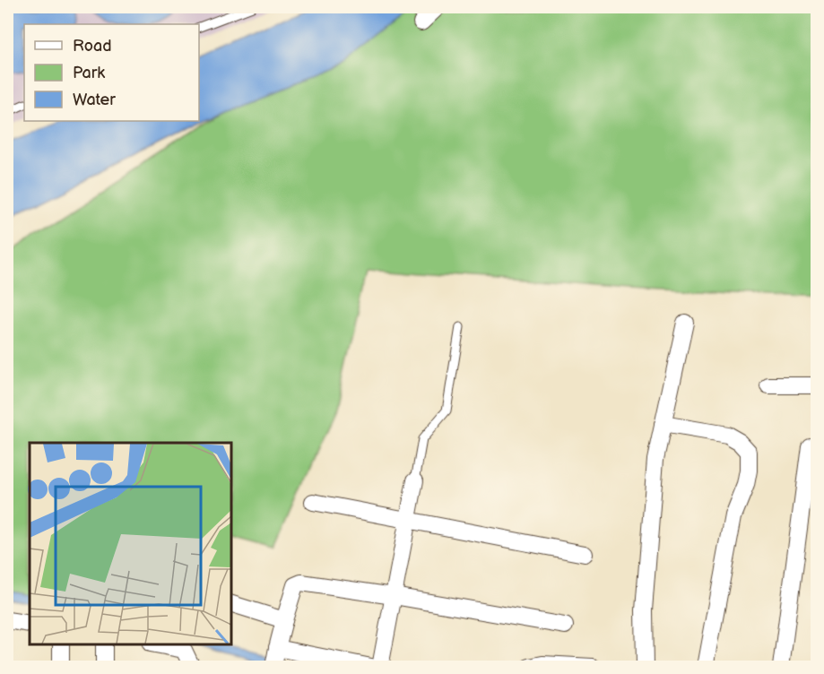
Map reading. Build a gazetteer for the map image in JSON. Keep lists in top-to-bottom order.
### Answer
{
  "legend": ["Road", "Park", "Water"]
}
